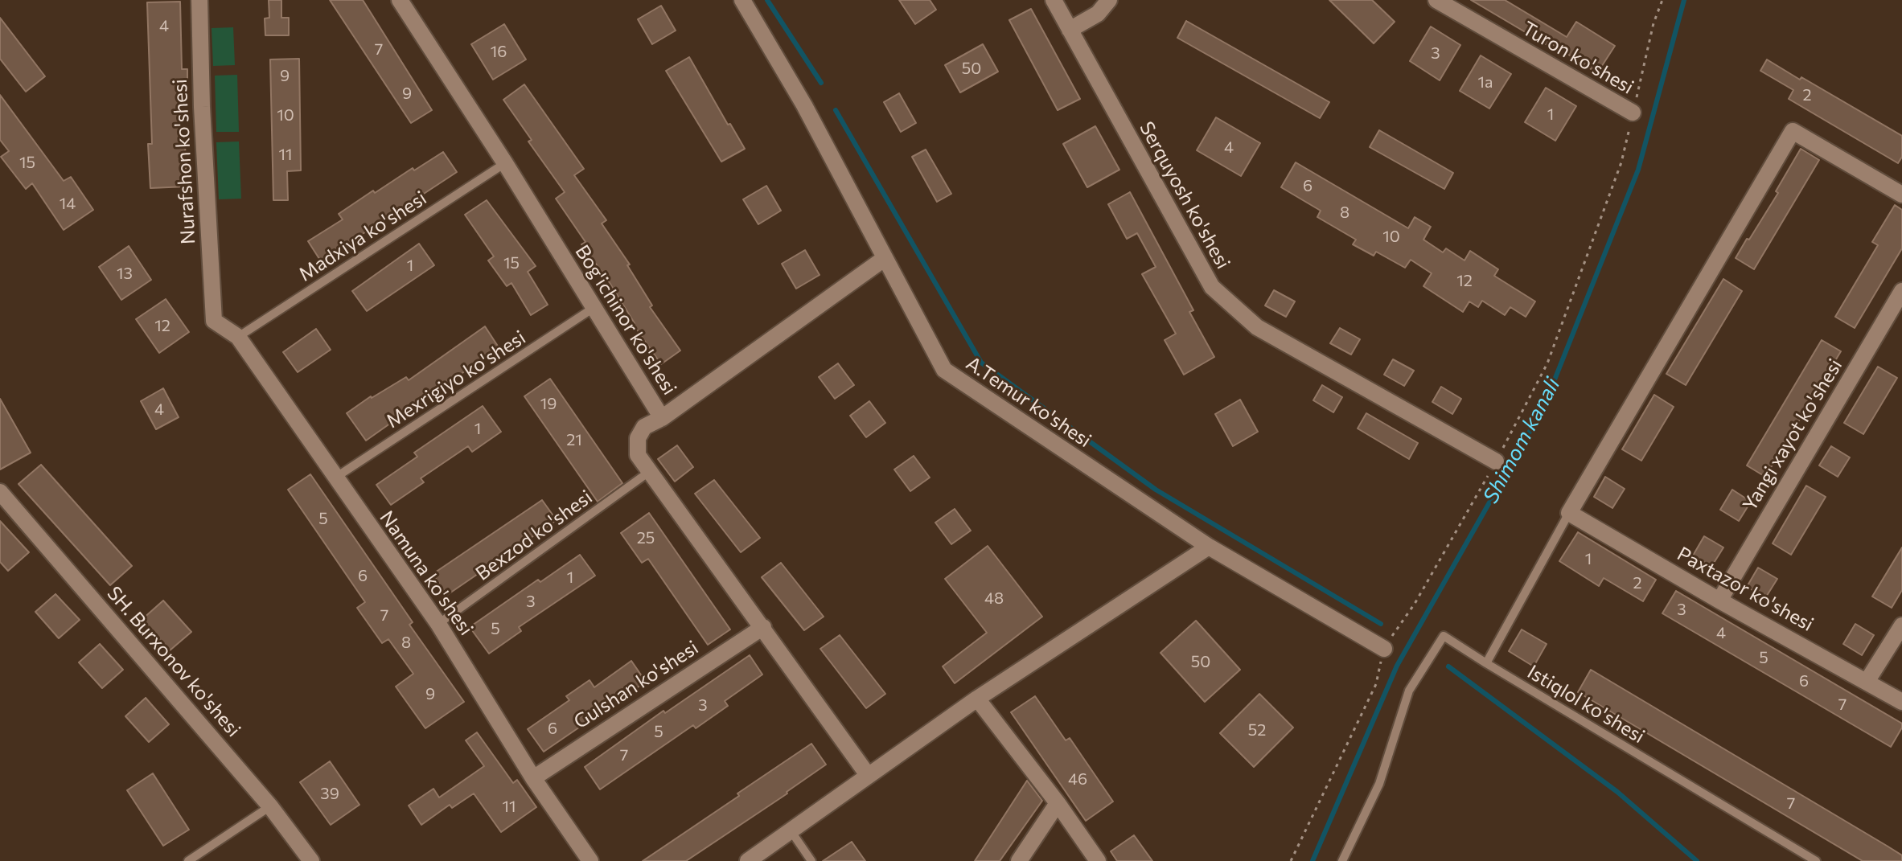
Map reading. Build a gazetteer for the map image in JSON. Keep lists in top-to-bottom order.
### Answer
{
  "streets": {
    "street": [
      "Turon ko'shesi",
      "Nurafshon ko'shesi",
      "Serquyosh ko'shesi",
      "Bog'ichinor ko'shesi",
      "A.Temur ko'shesi",
      "Yangi xayot ko'shesi",
      "Namuna ko'shesi",
      "Paxtazor ko'shesi",
      "SH. Burxonov ko'shesi",
      "Gulshan ko'shesi"
    ],
    "lane": [
      "Madxiya ko'shesi",
      "Mexrigiyo ko'shesi",
      "Bexzod ko'shesi",
      "Istiqlol ko'shesi"
    ]
  },
  "crossings": [
    ["Nurafshon ko'shesi", "Namuna ko'shesi"],
    ["Madxiya ko'shesi", "Bog'ichinor ko'shesi"],
    ["Madxiya ko'shesi", "Namuna ko'shesi"],
    ["Bog'ichinor ko'shesi", "Mexrigiyo ko'shesi"],
    ["Bog'ichinor ko'shesi", "Bexzod ko'shesi"],
    ["Bog'ichinor ko'shesi", "Gulshan ko'shesi"],
    ["Mexrigiyo ko'shesi", "Namuna ko'shesi"],
    ["Yangi xayot ko'shesi", "Paxtazor ko'shesi"],
    ["Bexzod ko'shesi", "Namuna ko'shesi"],
    ["Namuna ko'shesi", "Gulshan ko'shesi"]
  ],
  "water": ["Shimom kanali"],
  "house_numbers": [
    "4",
    "7",
    "16",
    "3",
    "50",
    "9",
    "1a",
    "9",
    "2",
    "1",
    "10",
    "4",
    "11",
    "15",
    "6",
    "14",
    "8",
    "10",
    "15",
    "1",
    "13",
    "12",
    "12",
    "19",
    "4",
    "1",
    "21",
    "5",
    "25",
    "1",
    "6",
    "1",
    "2",
    "48",
    "3",
    "3",
    "7",
    "5",
    "4",
    "8",
    "5",
    "50",
    "6",
    "9",
    "7",
    "3",
    "6",
    "52",
    "5",
    "7",
    "46",
    "39",
    "7",
    "11"
  ]
}
